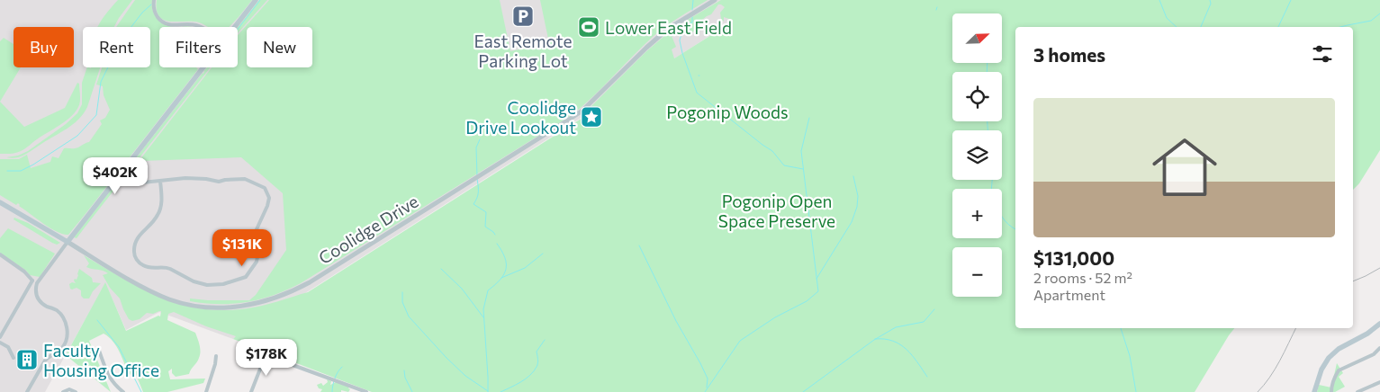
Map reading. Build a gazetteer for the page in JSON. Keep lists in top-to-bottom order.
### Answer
{
  "streets": {
    "main road": ["Coolidge Drive"]
  },
  "parks": ["Pogonip Woods", "Pogonip Open Space Preserve"],
  "places": {
    "parking": ["East Remote Parking Lot"],
    "sports": ["Lower East Field"],
    "place": ["Coolidge Drive Lookout"],
    "building": ["Faculty Housing Office"]
  },
  "north": "top right",
  "page": {
    "map_buttons": ["+", "−"],
    "chip": [
      "Buy",
      "Rent",
      "Filters",
      "New"
    ],
    "heading": "3 homes",
    "list": [
      {
        "name": "$131,000",
        "note": "2 rooms · 52 m² · Apartment"
      }
    ],
    "price": ["$402K", "$131K", "$178K"]
  }
}
